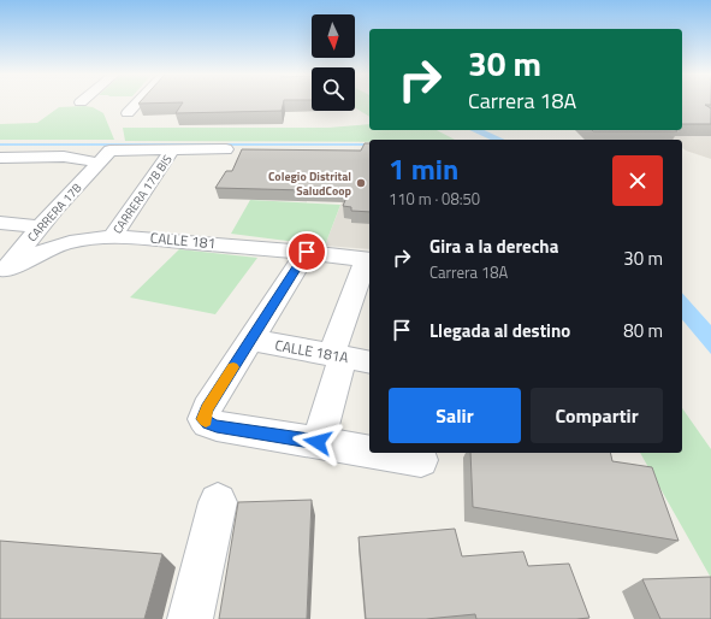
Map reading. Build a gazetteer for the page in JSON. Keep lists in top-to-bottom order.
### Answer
{
  "streets": {
    "street": [
      "CARRERA 17B BIS",
      "CARRERA 17B",
      "CALLE 181",
      "CALLE 181A"
    ]
  },
  "crossings": [
    ["CARRERA 17B BIS", "CALLE 181"],
    ["CARRERA 17B", "CALLE 181"]
  ],
  "places": ["Colegio Distrital SaludCoop"],
  "north": "bottom",
  "page": {
    "turn": ["30 m", "Carrera 18A"],
    "heading": ["1 min", "110 m · 08:50"],
    "list": [
      {
        "name": "Gira a la derecha",
        "note": "Carrera 18A",
        "value": "30 m"
      },
      {
        "name": "Llegada al destino",
        "value": "80 m"
      }
    ],
    "buttons": ["Salir", "Compartir"]
  }
}
